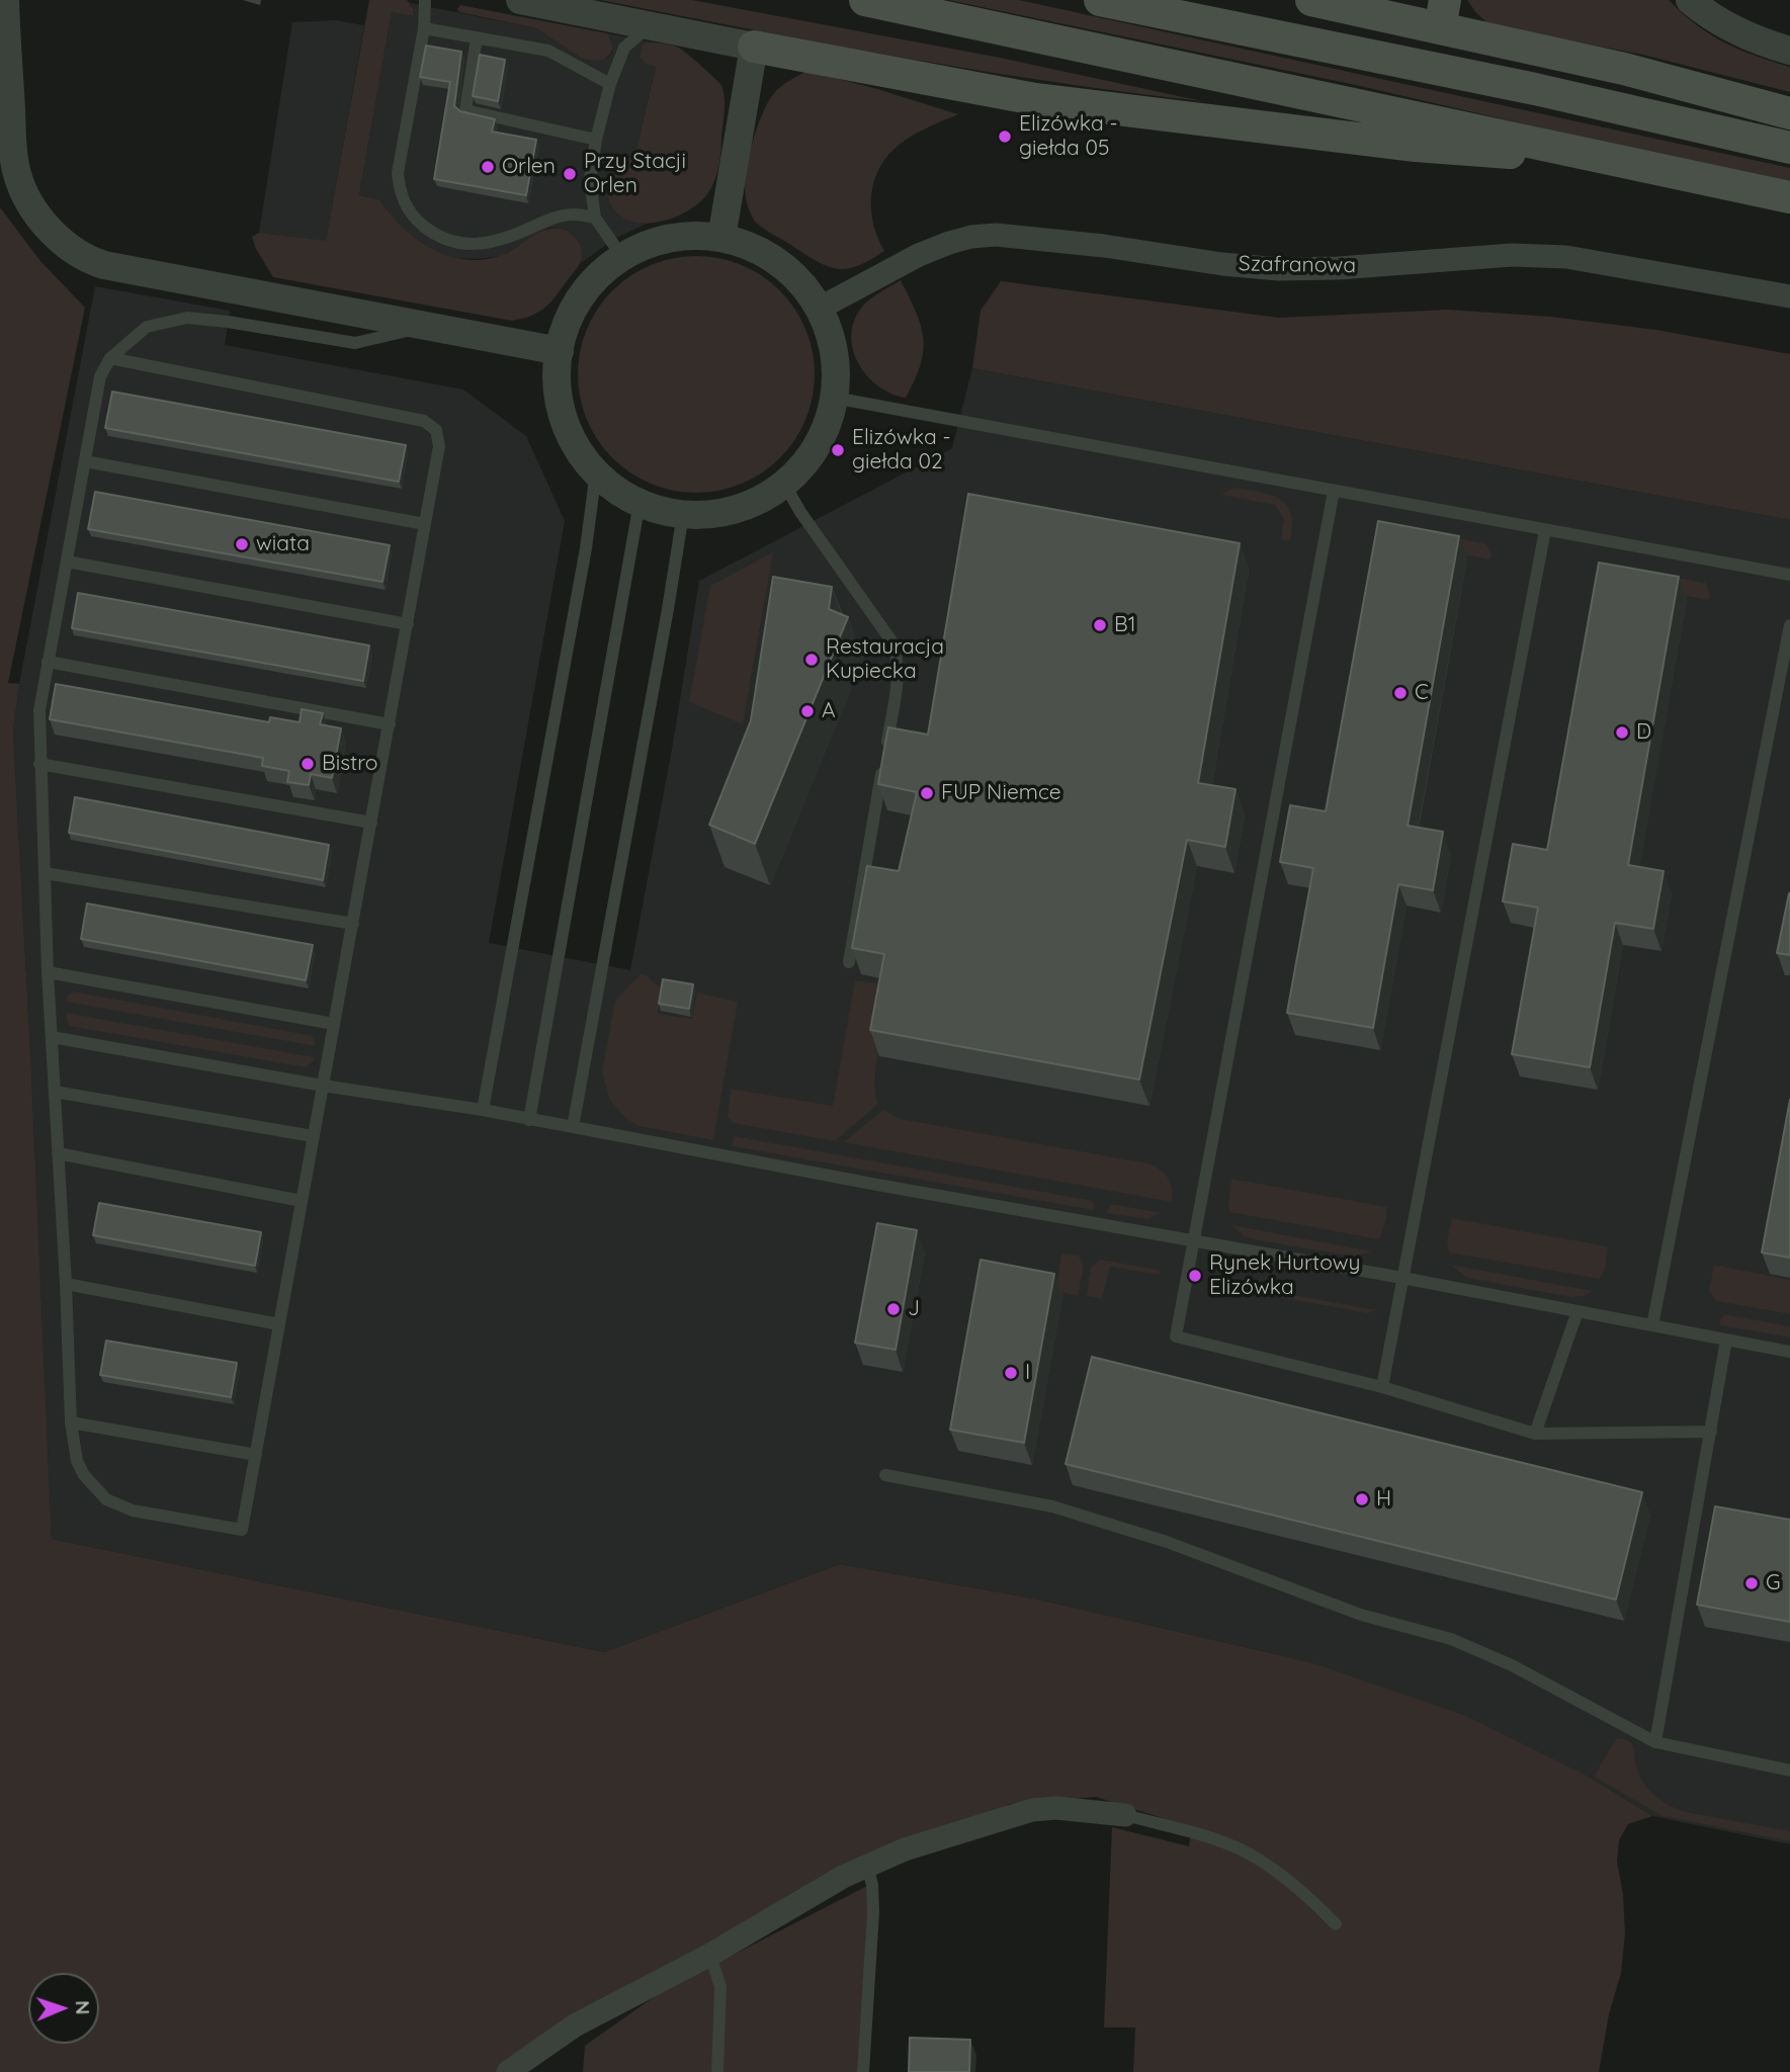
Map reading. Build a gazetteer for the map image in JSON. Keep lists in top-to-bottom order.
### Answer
{
  "streets": {
    "street": ["Szafranowa"]
  },
  "places": [
    "Elizówka - giełda 05",
    "Orlen",
    "Przy Stacji Orlen",
    "Elizówka - giełda 02",
    "wiata",
    "B1",
    "Restauracja Kupiecka",
    "C",
    "A",
    "D",
    "Bistro",
    "FUP Niemce",
    "Rynek Hurtowy Elizówka",
    "J",
    "I",
    "H",
    "G"
  ],
  "north": "right"
}
